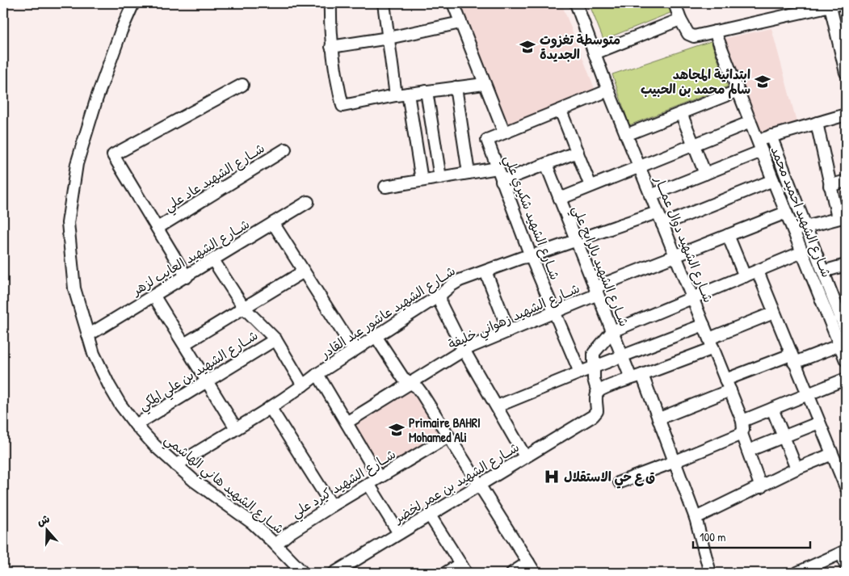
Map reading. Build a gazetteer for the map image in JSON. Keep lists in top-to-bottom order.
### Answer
{
  "streets": {
    "street": [
      "شــارع الشهيد عاد علي",
      "شــارع الشهيد احميد محمد",
      "شــارع الشهيد شكيري علي",
      "شــارع الشهيد دوال عمـــار",
      "شــارع الشهيد العايب لزهر",
      "شــارع الشهيد بالرابح علي",
      "شــارع الشهيد عاشور عبد القادر",
      "شــارع الشهيد زهواني خليفة",
      "شــارع الشهيد بن علي المكي",
      "شــارع الشهيد بن عمر لخضر",
      "شــارع الشهيد كيرد علي",
      "شــارع الشهيد هاني الهاشمي"
    ]
  },
  "crossings": [
    ["شــارع الشهيد احميد محمد", "شــارع الشهيد زهواني خليفة"],
    ["شــارع الشهيد شكيري علي", "شــارع الشهيد عاشور عبد القادر"],
    ["شــارع الشهيد شكيري علي", "شــارع الشهيد زهواني خليفة"],
    ["شــارع الشهيد دوال عمـــار", "شــارع الشهيد عاشور عبد القادر"],
    ["شــارع الشهيد دوال عمـــار", "شــارع الشهيد زهواني خليفة"],
    ["شــارع الشهيد العايب لزهر", "شــارع الشهيد هاني الهاشمي"],
    ["شــارع الشهيد بالرابح علي", "شــارع الشهيد عاشور عبد القادر"],
    ["شــارع الشهيد بالرابح علي", "شــارع الشهيد زهواني خليفة"],
    ["شــارع الشهيد عاشور عبد القادر", "شــارع الشهيد هاني الهاشمي"],
    ["شــارع الشهيد بن علي المكي", "شــارع الشهيد هاني الهاشمي"],
    ["شــارع الشهيد كيرد علي", "شــارع الشهيد هاني الهاشمي"]
  ],
  "places": {
    "school or university": ["متوسطة تغزوت الجديدة", "ابتدائية المجاهد سالم محمد بن الحبيب", "Primaire BAHRI Mohamed Ali"],
    "hospital": ["ق ع حي الاستقلال"]
  },
  "scale_bar": "100 m",
  "north": "top"
}
